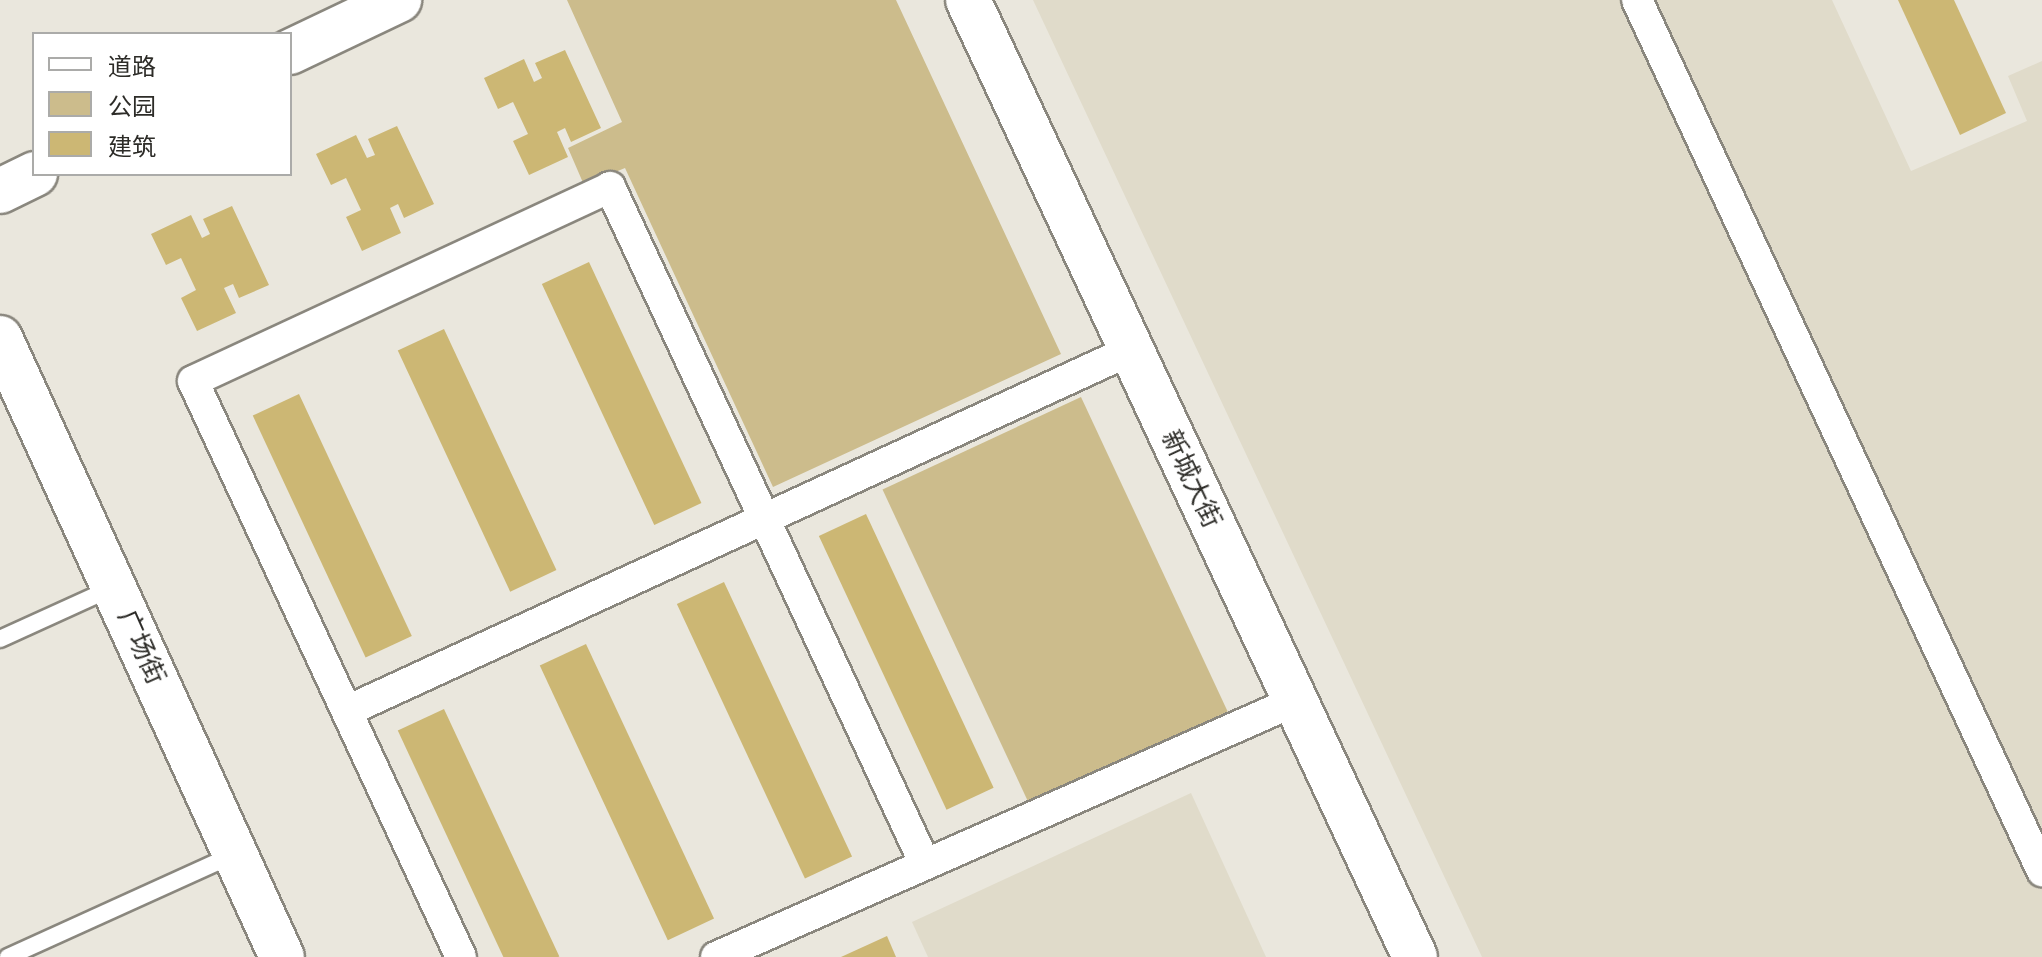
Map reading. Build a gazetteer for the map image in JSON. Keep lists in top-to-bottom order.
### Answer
{
  "streets": {
    "main road": ["新城大街", "广场街"]
  },
  "legend": ["道路", "公园", "建筑"]
}
